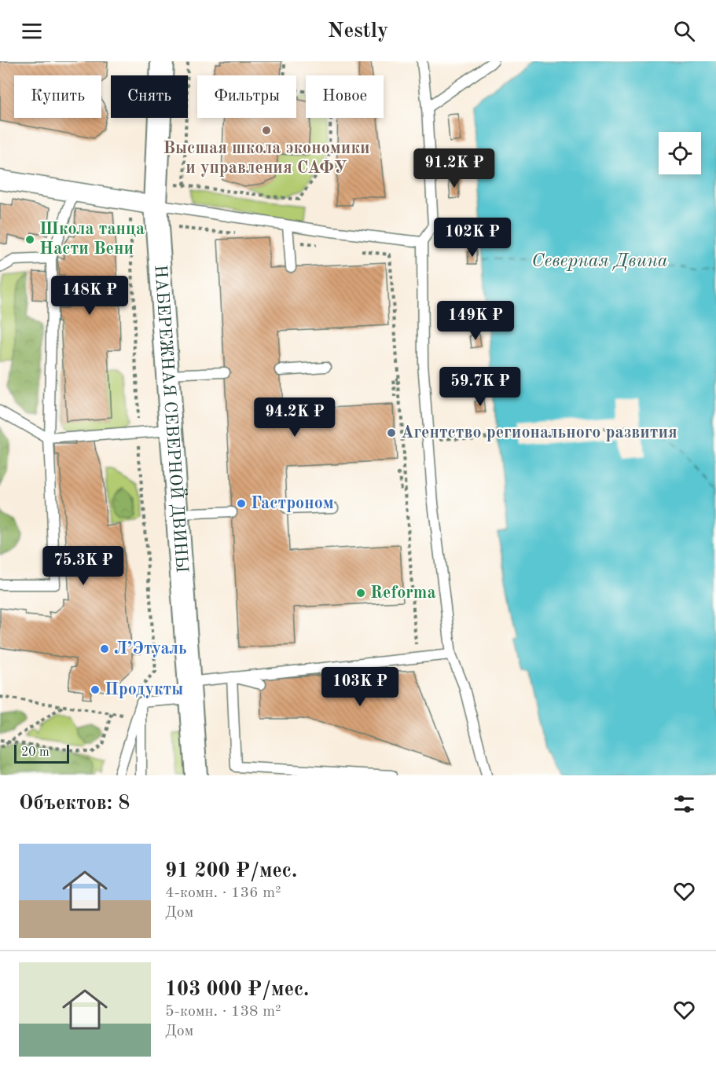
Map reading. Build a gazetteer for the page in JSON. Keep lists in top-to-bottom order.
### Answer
{
  "streets": {
    "street": ["НАБЕРЕЖНАЯ СЕВЕРНОЙ ДВИНЫ"]
  },
  "water": ["Северная Двина"],
  "places": [
    "Высшая школа экономики и управления САФУ",
    "Школа танца Насти Вени",
    "Агентство регионального развития",
    "Гастроном",
    "Reforma",
    "Л’Этуаль",
    "Продукты"
  ],
  "scale_bar": "20 m",
  "page": {
    "header": "Nestly",
    "chip": [
      "Купить",
      "Снять",
      "Фильтры",
      "Новое"
    ],
    "price": [
      "91.2K ₽",
      "102K ₽",
      "148K ₽",
      "149K ₽",
      "59.7K ₽",
      "94.2K ₽",
      "75.3K ₽",
      "103K ₽"
    ],
    "scale": "20 m",
    "heading": "Объектов: 8",
    "list": [
      {
        "name": "91 200 ₽/мес.",
        "note": "4-комн. · 136 m² · Дом"
      },
      {
        "name": "103 000 ₽/мес.",
        "note": "5-комн. · 138 m² · Дом"
      }
    ]
  }
}
